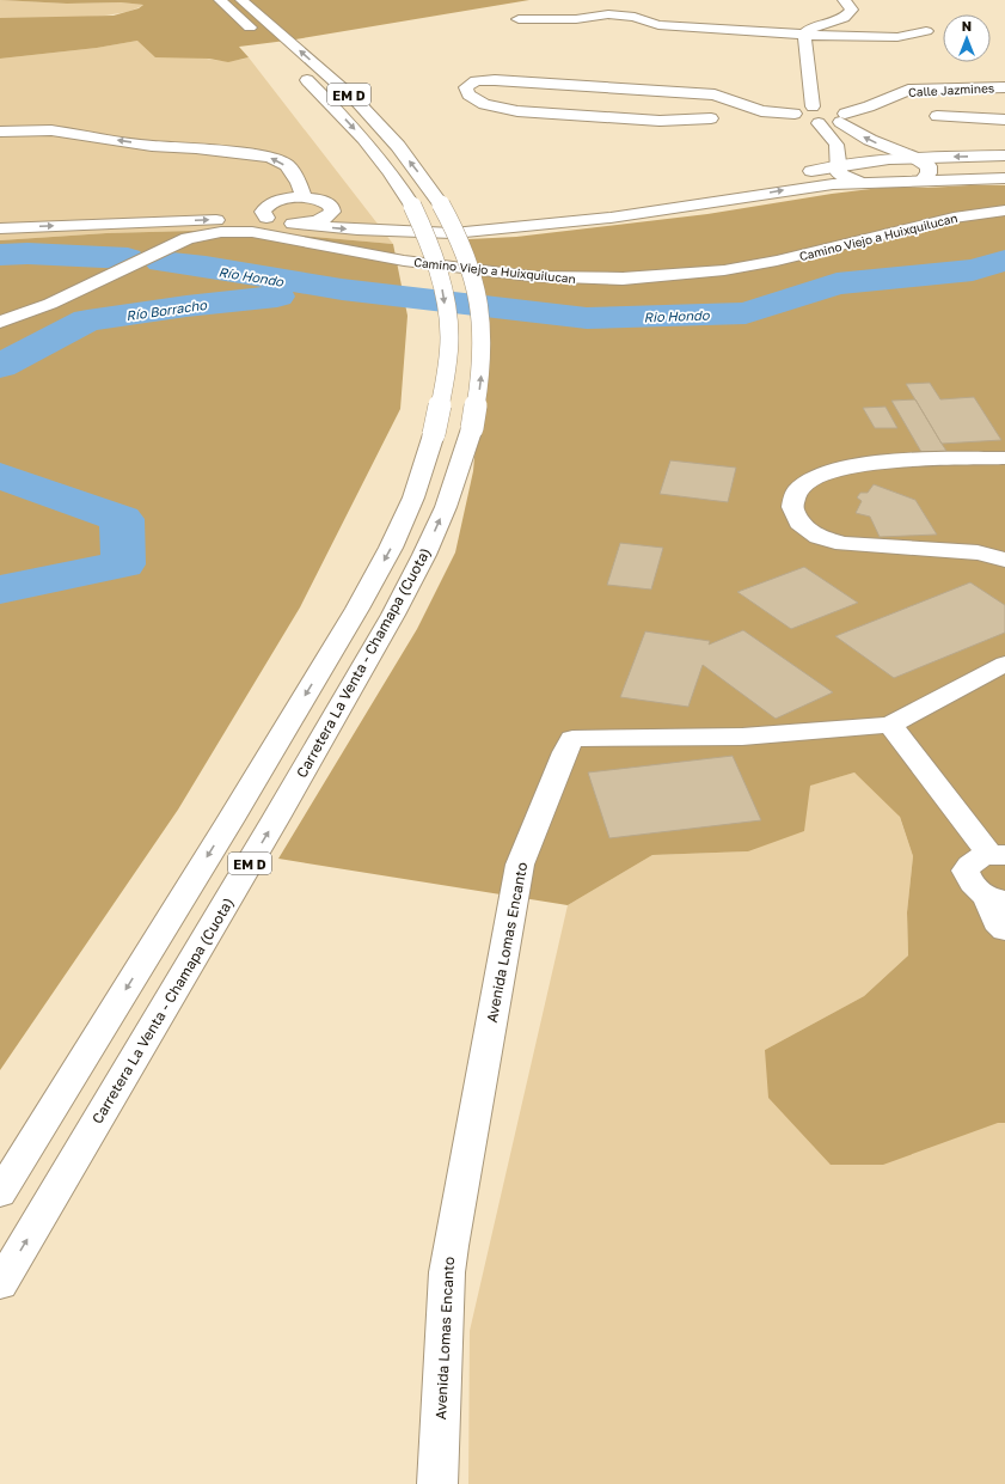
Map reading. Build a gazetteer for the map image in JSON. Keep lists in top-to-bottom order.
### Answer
{
  "streets": {
    "main road": [
      "Calle Jazmines",
      "EM D",
      "Camino Viejo a Huixquilucan",
      "Carretera La Venta - Chamapa (Cuota)",
      "Avenida Lomas Encanto"
    ]
  },
  "one_way": ["Carretera La Venta - Chamapa (Cuota)"],
  "water": ["Río Hondo", "Río Borracho", "Rio Hondo"],
  "north": "top"
}
